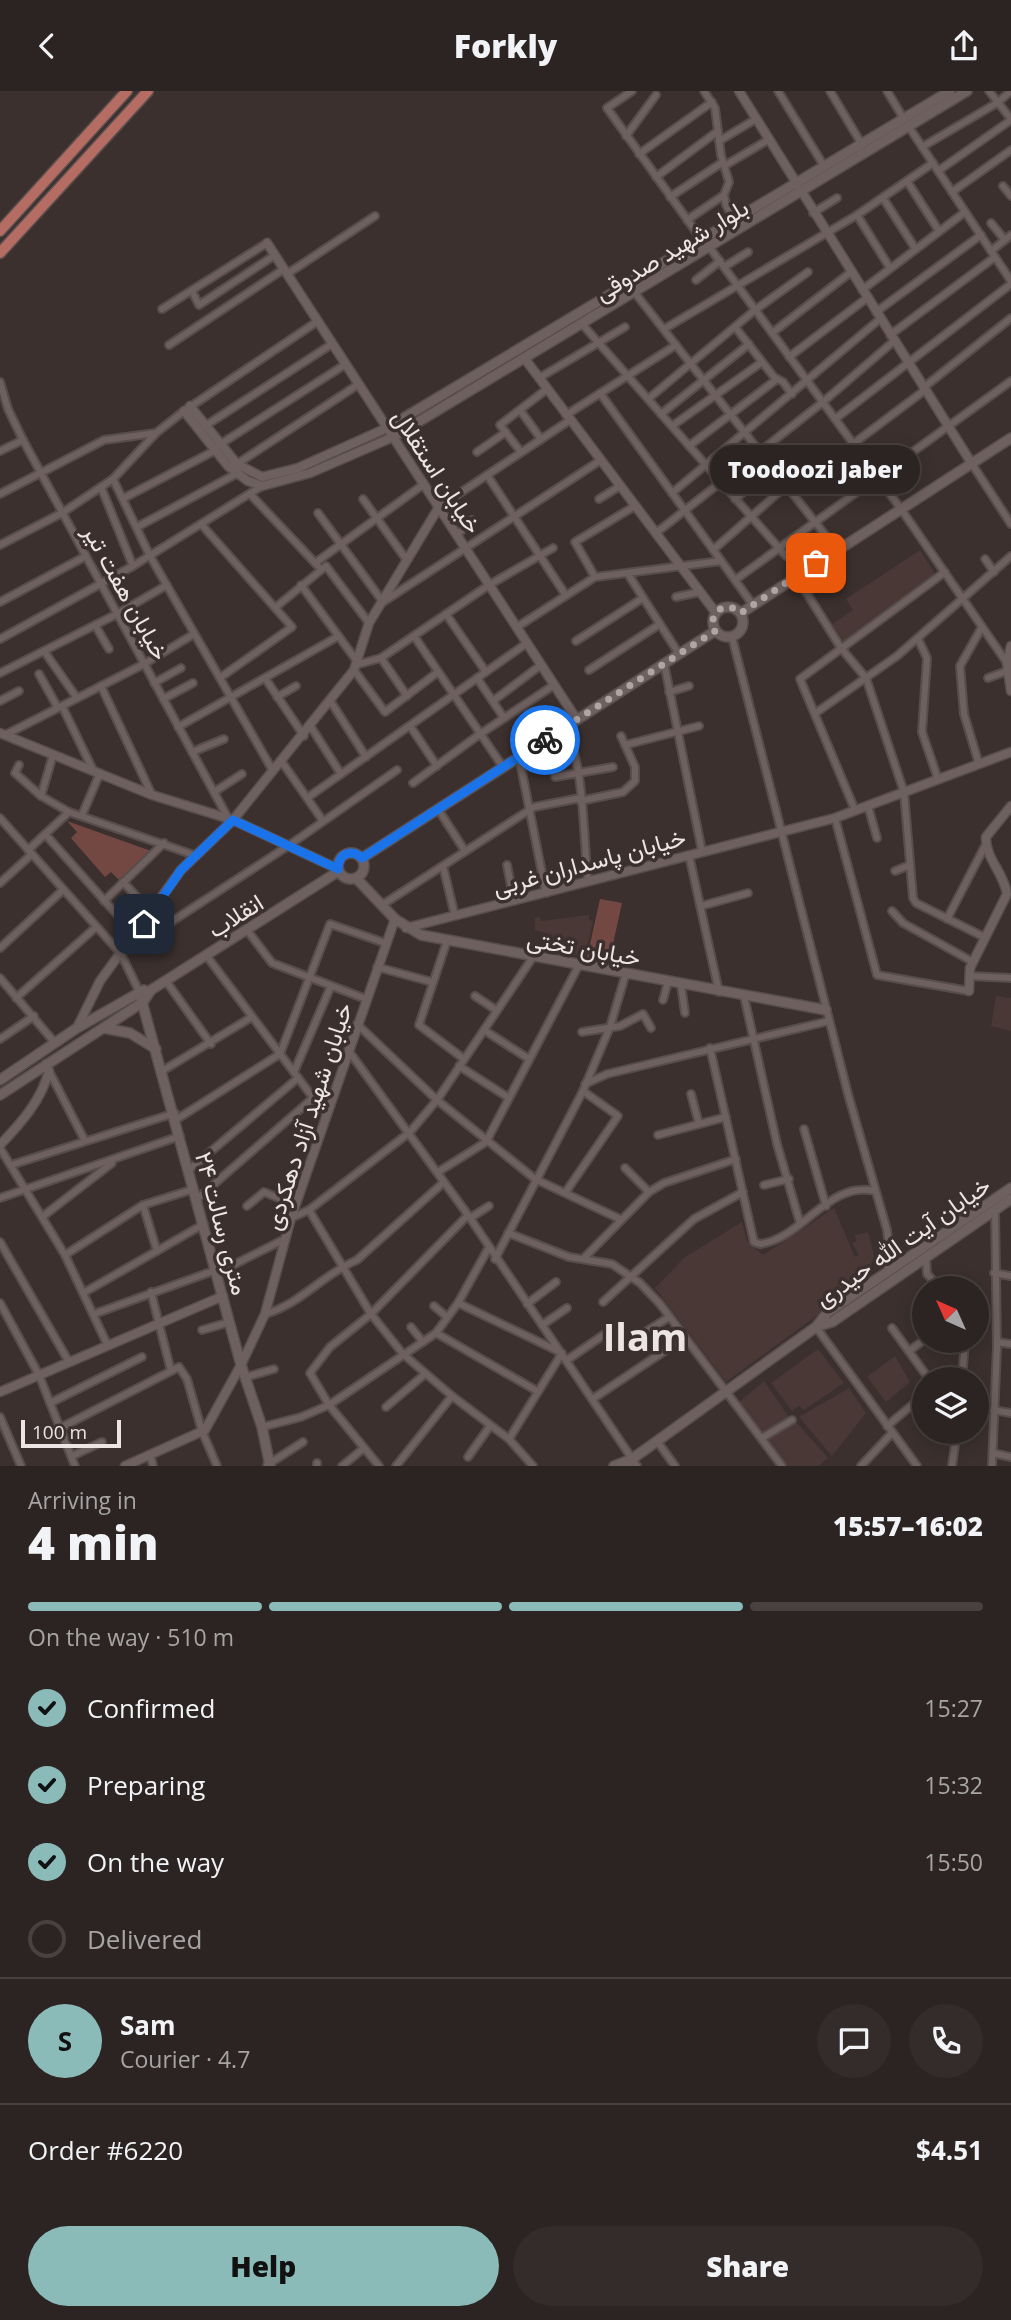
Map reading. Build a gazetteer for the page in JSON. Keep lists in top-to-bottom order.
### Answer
{
  "streets": {
    "main road": [
      "بلوار شهید صدوقی",
      "انقلاب",
      "خیابان تختی",
      "۲۴ متری رسالت",
      "خیابان آیت الله حیدری"
    ],
    "street": [
      "خیابان استقلال",
      "خیابان هفت تیر",
      "خیابان پاسداران غربی",
      "خیابان شهید آزاد دهکردی"
    ]
  },
  "crossings": [
    ["بلوار شهید صدوقی", "خیابان استقلال"],
    ["خیابان پاسداران غربی", "خیابان تختی"],
    ["انقلاب", "خیابان تختی"],
    ["انقلاب", "۲۴ متری رسالت"],
    ["خیابان تختی", "خیابان شهید آزاد دهکردی"],
    ["خیابان شهید آزاد دهکردی", "۲۴ متری رسالت"]
  ],
  "districts": ["Ilam"],
  "places": ["Toodoozi Jaber"],
  "scale_bar": "100 m",
  "north": "top left",
  "page": {
    "header": "Forkly",
    "bubble": "Toodoozi Jaber",
    "scale": "100 m",
    "heading": ["4 min", "Arriving in", "15:57–16:02"],
    "panel": [
      "Sam",
      "Courier · 4.7",
      "Order #6220",
      "$4.51"
    ],
    "bar": "On the way · 510 m",
    "list": [
      ["Confirmed", "15:27"],
      ["Preparing", "15:32"],
      ["On the way", "15:50"],
      "Delivered"
    ],
    "round": "S",
    "buttons": ["Help", "Share"]
  }
}
